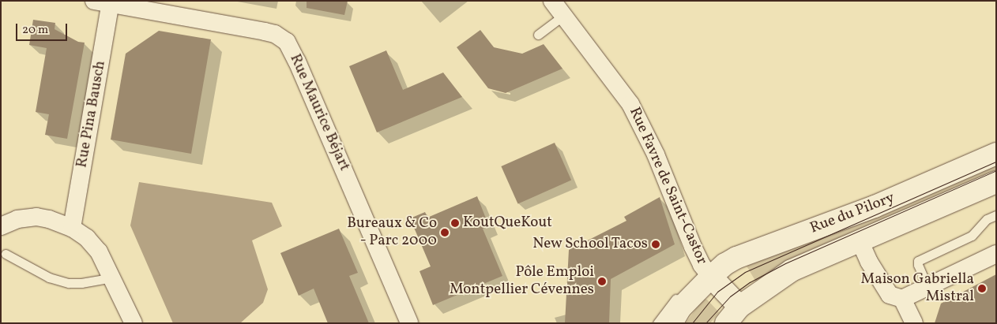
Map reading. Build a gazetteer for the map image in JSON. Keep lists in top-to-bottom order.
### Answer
{
  "streets": {
    "main road": ["Rue du Pilory"],
    "street": ["Rue Maurice Béjart", "Rue Pina Bausch", "Rue Favre de Saint-Castor"]
  },
  "crossings": [
    ["Rue Maurice Béjart", "Rue Pina Bausch"],
    ["Rue Favre de Saint-Castor", "Rue du Pilory"]
  ],
  "places": [
    "KoutQueKout",
    "Bureaux & Co - Parc 2000",
    "New School Tacos",
    "Pôle Emploi Montpellier Cévennes",
    "Maison Gabriella Mistral"
  ],
  "scale_bar": "20 m"
}
